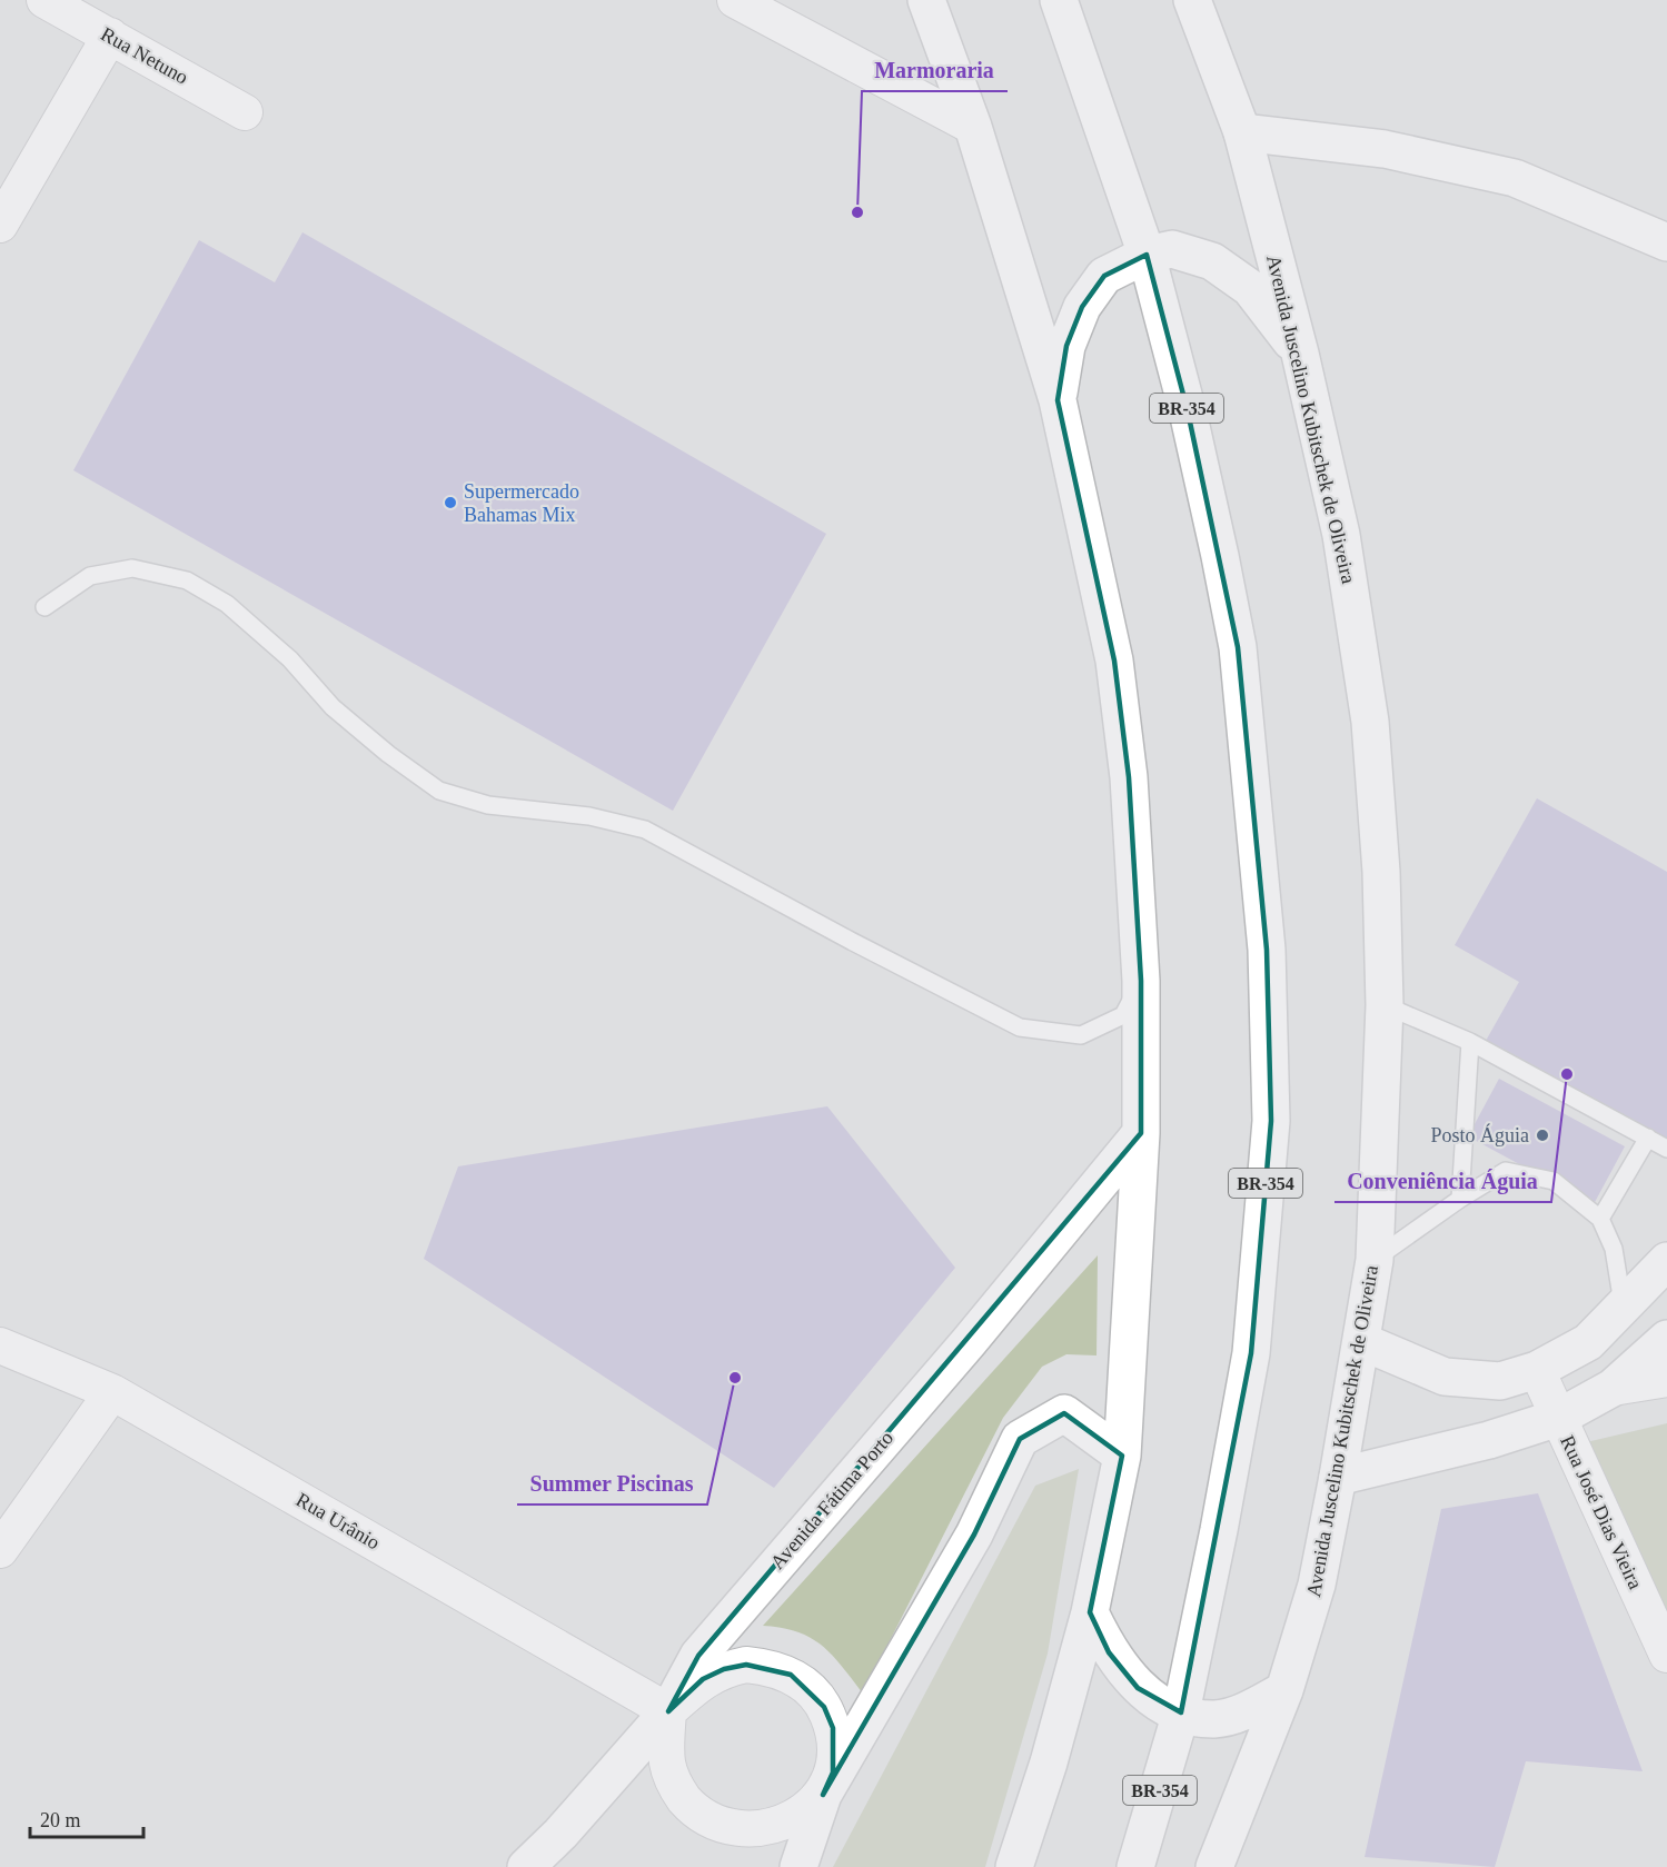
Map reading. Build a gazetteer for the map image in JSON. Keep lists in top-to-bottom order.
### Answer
{
  "streets": {
    "main road": ["BR-354", "Avenida Juscelino Kubitschek de Oliveira", "Avenida Fátima Porto"],
    "street": ["Rua Netuno", "Rua José Dias Vieira", "Rua Urânio"]
  },
  "crossings": [
    ["Avenida Juscelino Kubitschek de Oliveira", "Rua José Dias Vieira"],
    ["Avenida Fátima Porto", "Rua Urânio"]
  ],
  "places": [
    "Marmoraria",
    "Supermercado Bahamas Mix",
    "Conveniência Águia",
    "Posto Águia",
    "Summer Piscinas"
  ],
  "scale_bar": "20 m"
}
